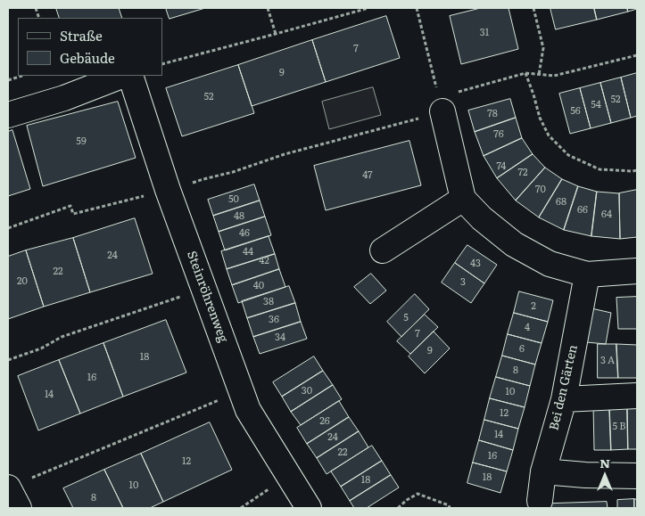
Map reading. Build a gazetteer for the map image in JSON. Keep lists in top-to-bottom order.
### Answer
{
  "streets": {
    "street": ["Steinröhrenweg", "Bei den Gärten"]
  },
  "house_numbers": [
    "31",
    "7",
    "9",
    "52",
    "52",
    "54",
    "56",
    "78",
    "76",
    "59",
    "74",
    "72",
    "47",
    "70",
    "50",
    "68",
    "66",
    "64",
    "48",
    "46",
    "44",
    "24",
    "42",
    "43",
    "22",
    "20",
    "3",
    "40",
    "38",
    "2",
    "5",
    "36",
    "4",
    "7",
    "34",
    "6",
    "9",
    "18",
    "3 A",
    "8",
    "16",
    "30",
    "10",
    "14",
    "12",
    "26",
    "5 B",
    "14",
    "24",
    "22",
    "16",
    "12",
    "18",
    "18",
    "10",
    "8"
  ],
  "legend": ["Straße", "Gebäude"],
  "north": "top"
}
